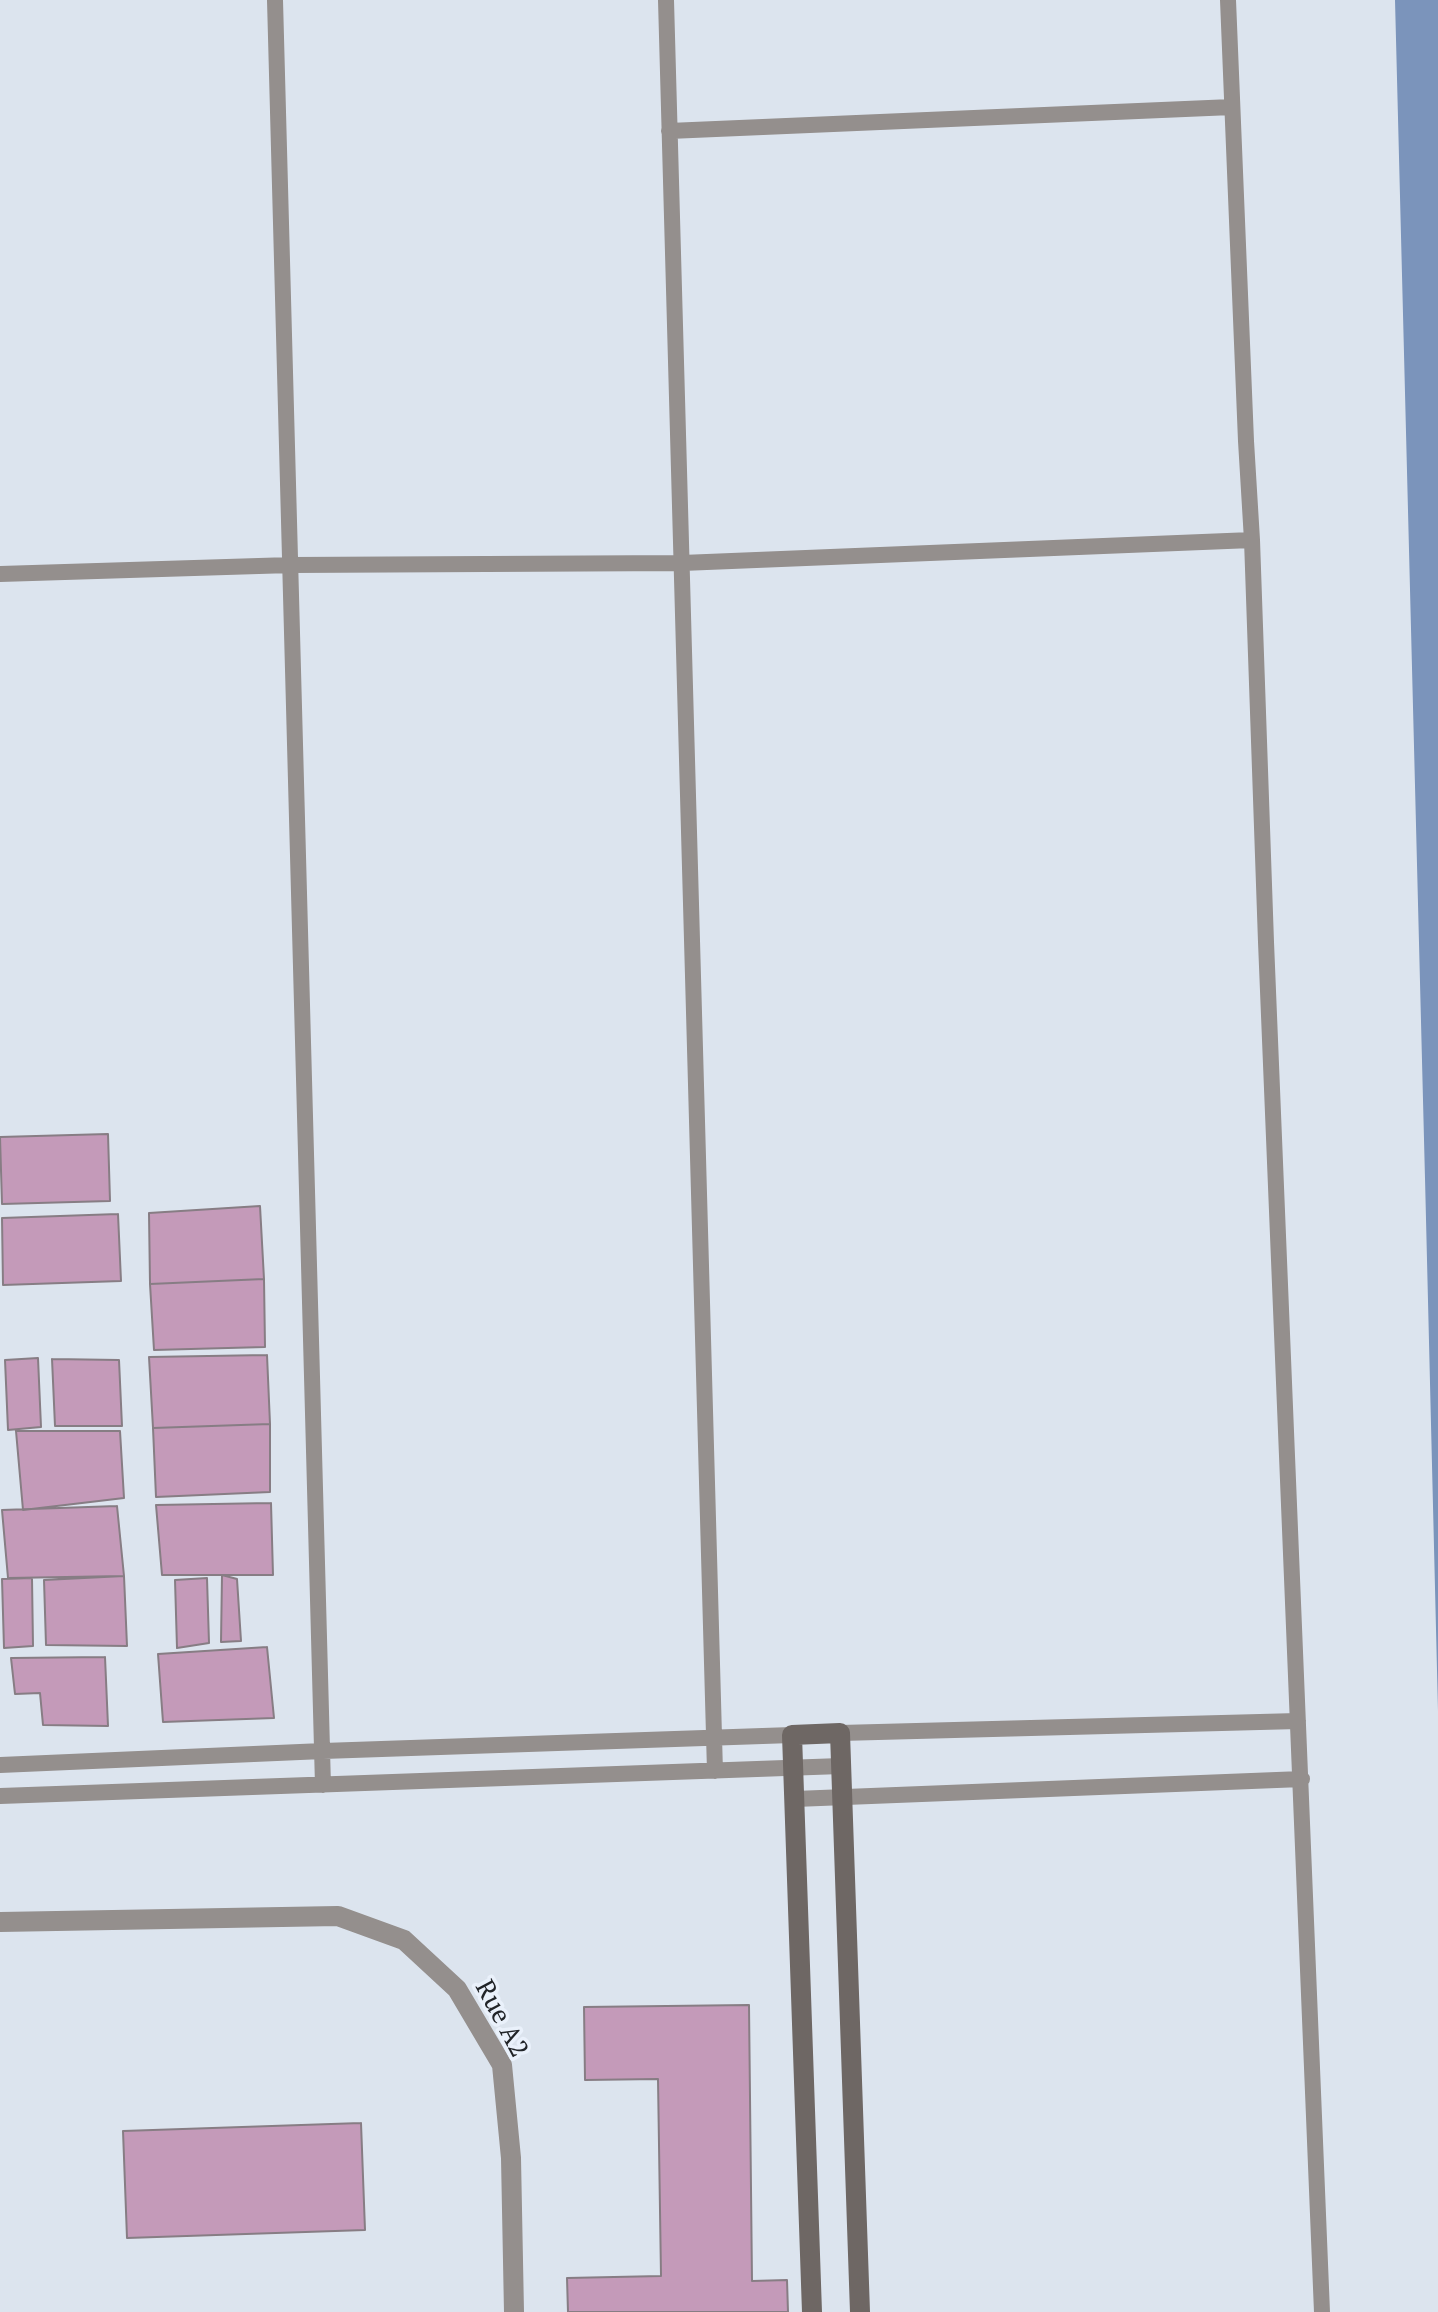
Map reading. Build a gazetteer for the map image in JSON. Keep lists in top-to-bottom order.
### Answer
{
  "streets": {
    "street": ["Rue A2"]
  }
}
